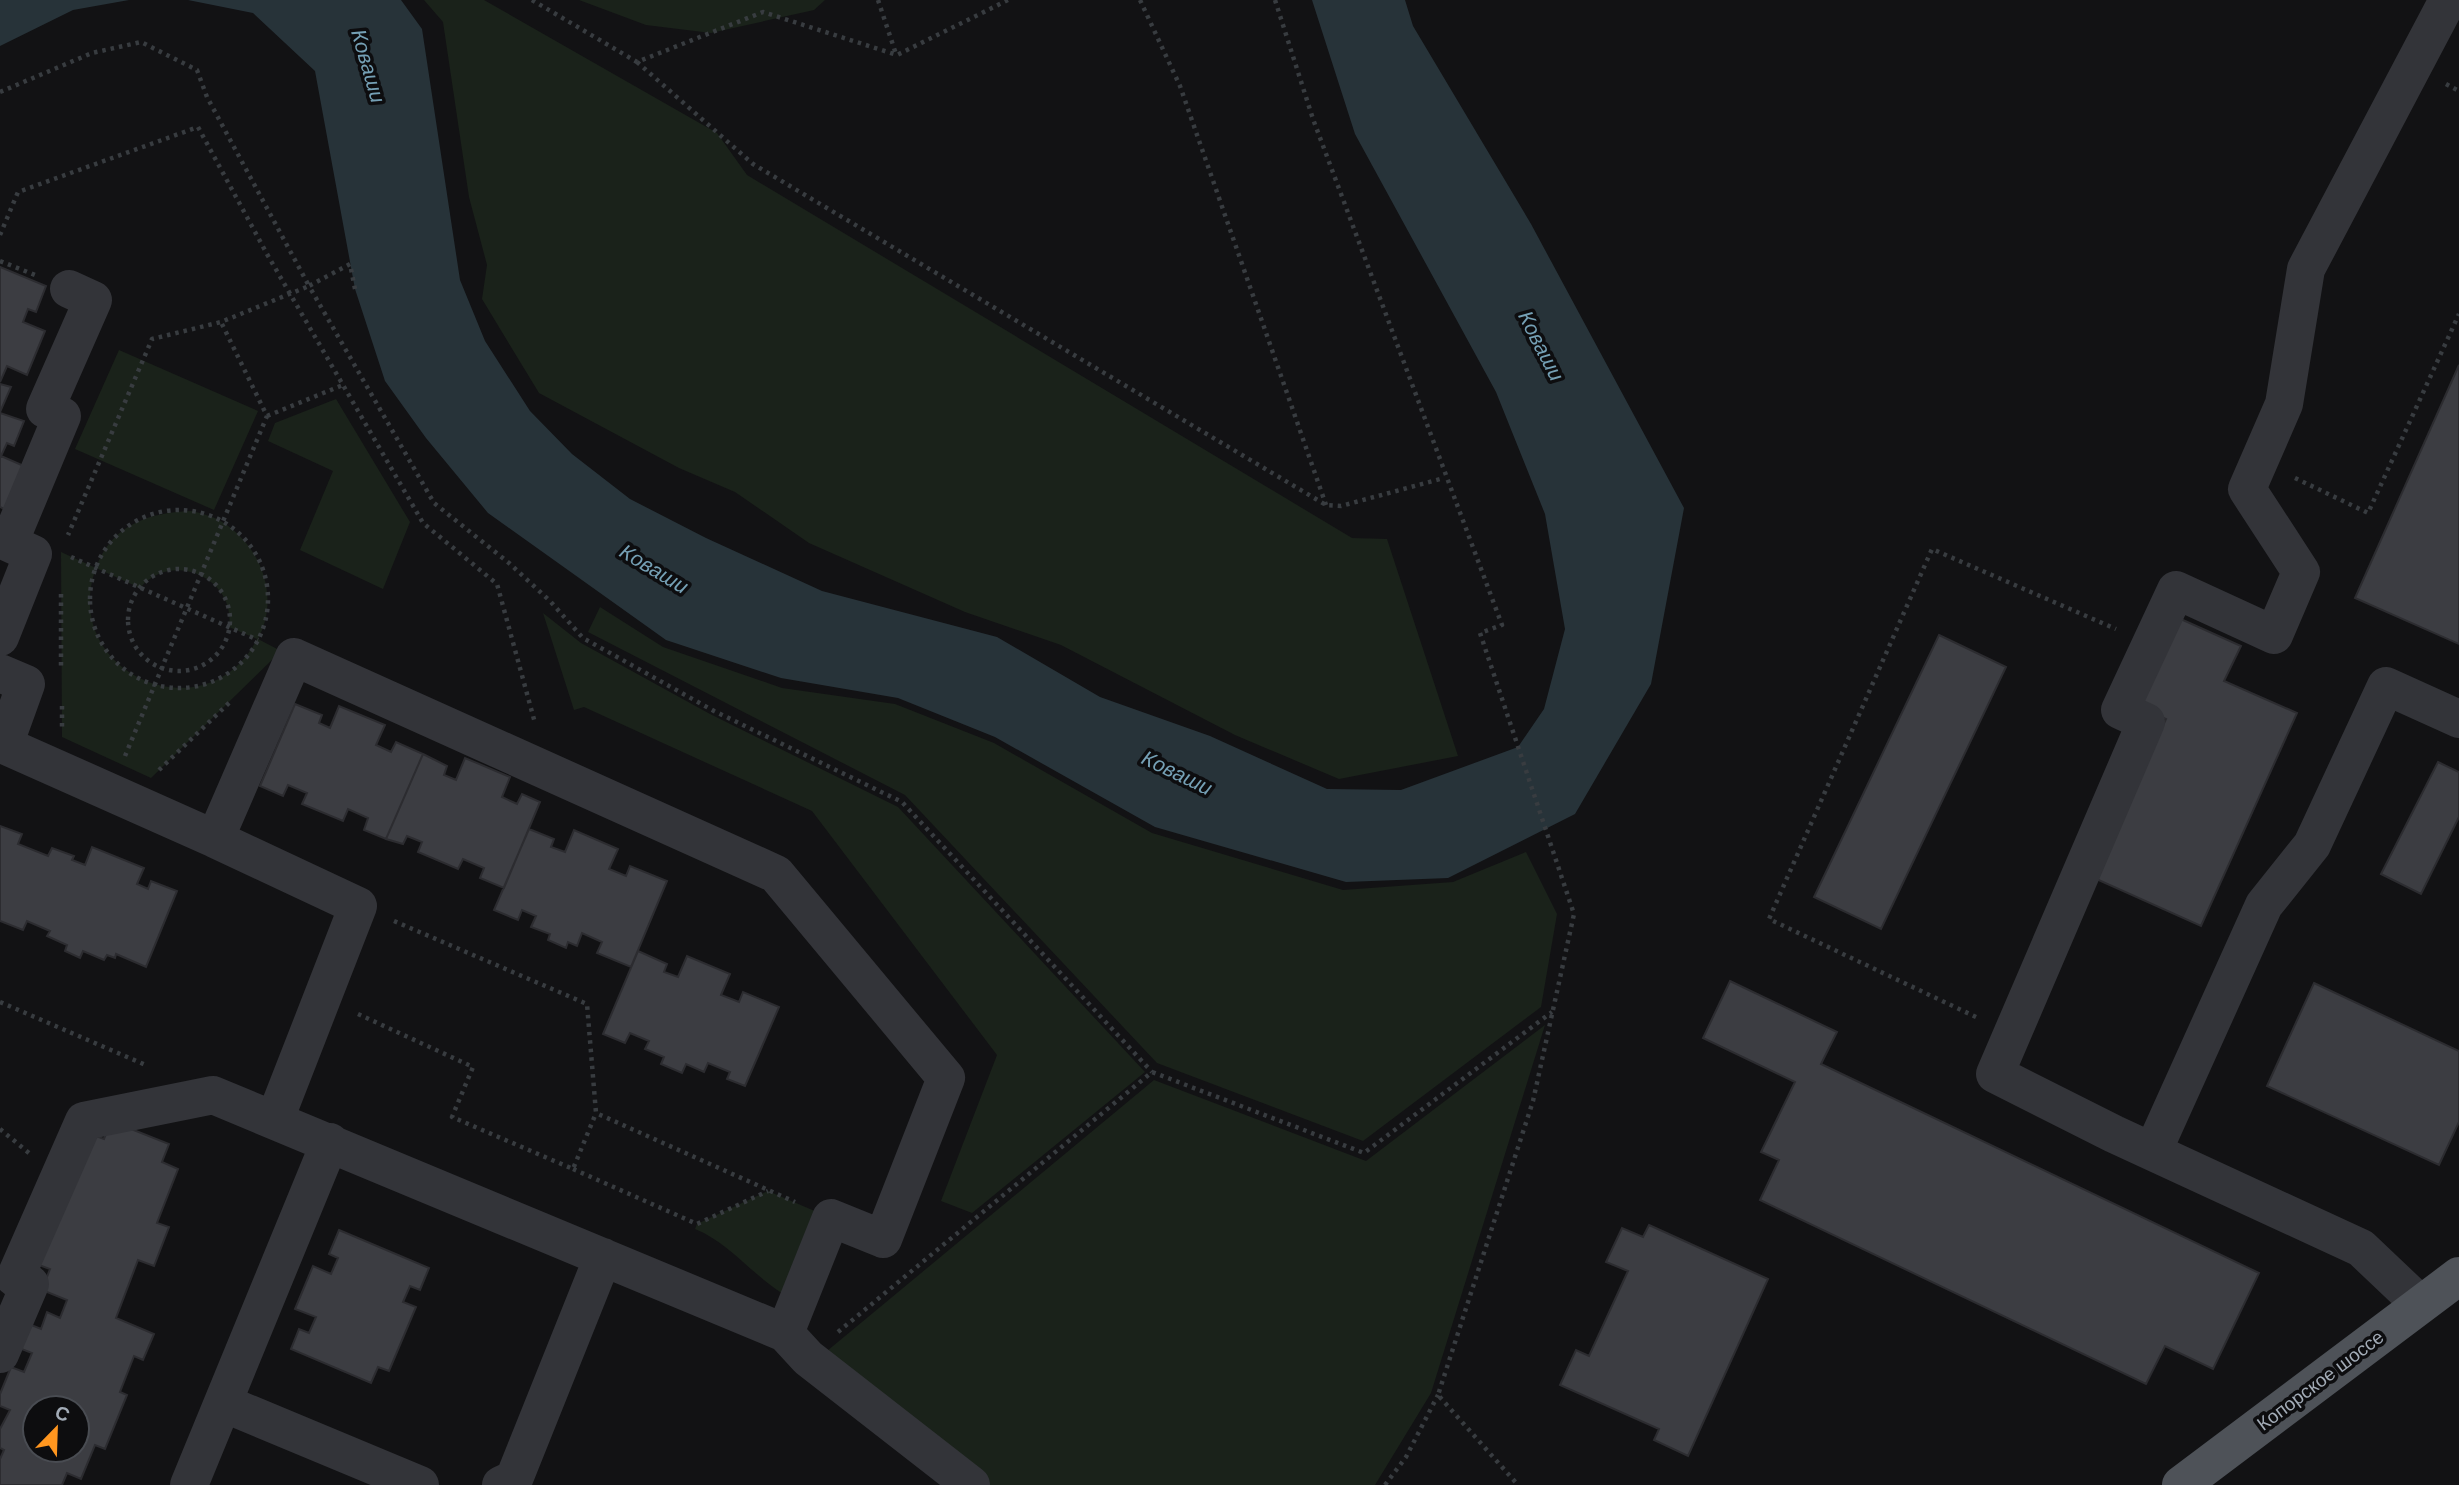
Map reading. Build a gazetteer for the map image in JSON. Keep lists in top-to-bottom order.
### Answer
{
  "streets": {
    "main road": ["Копорское шоссе"]
  },
  "water": ["Коваши"],
  "north": "top right"
}
